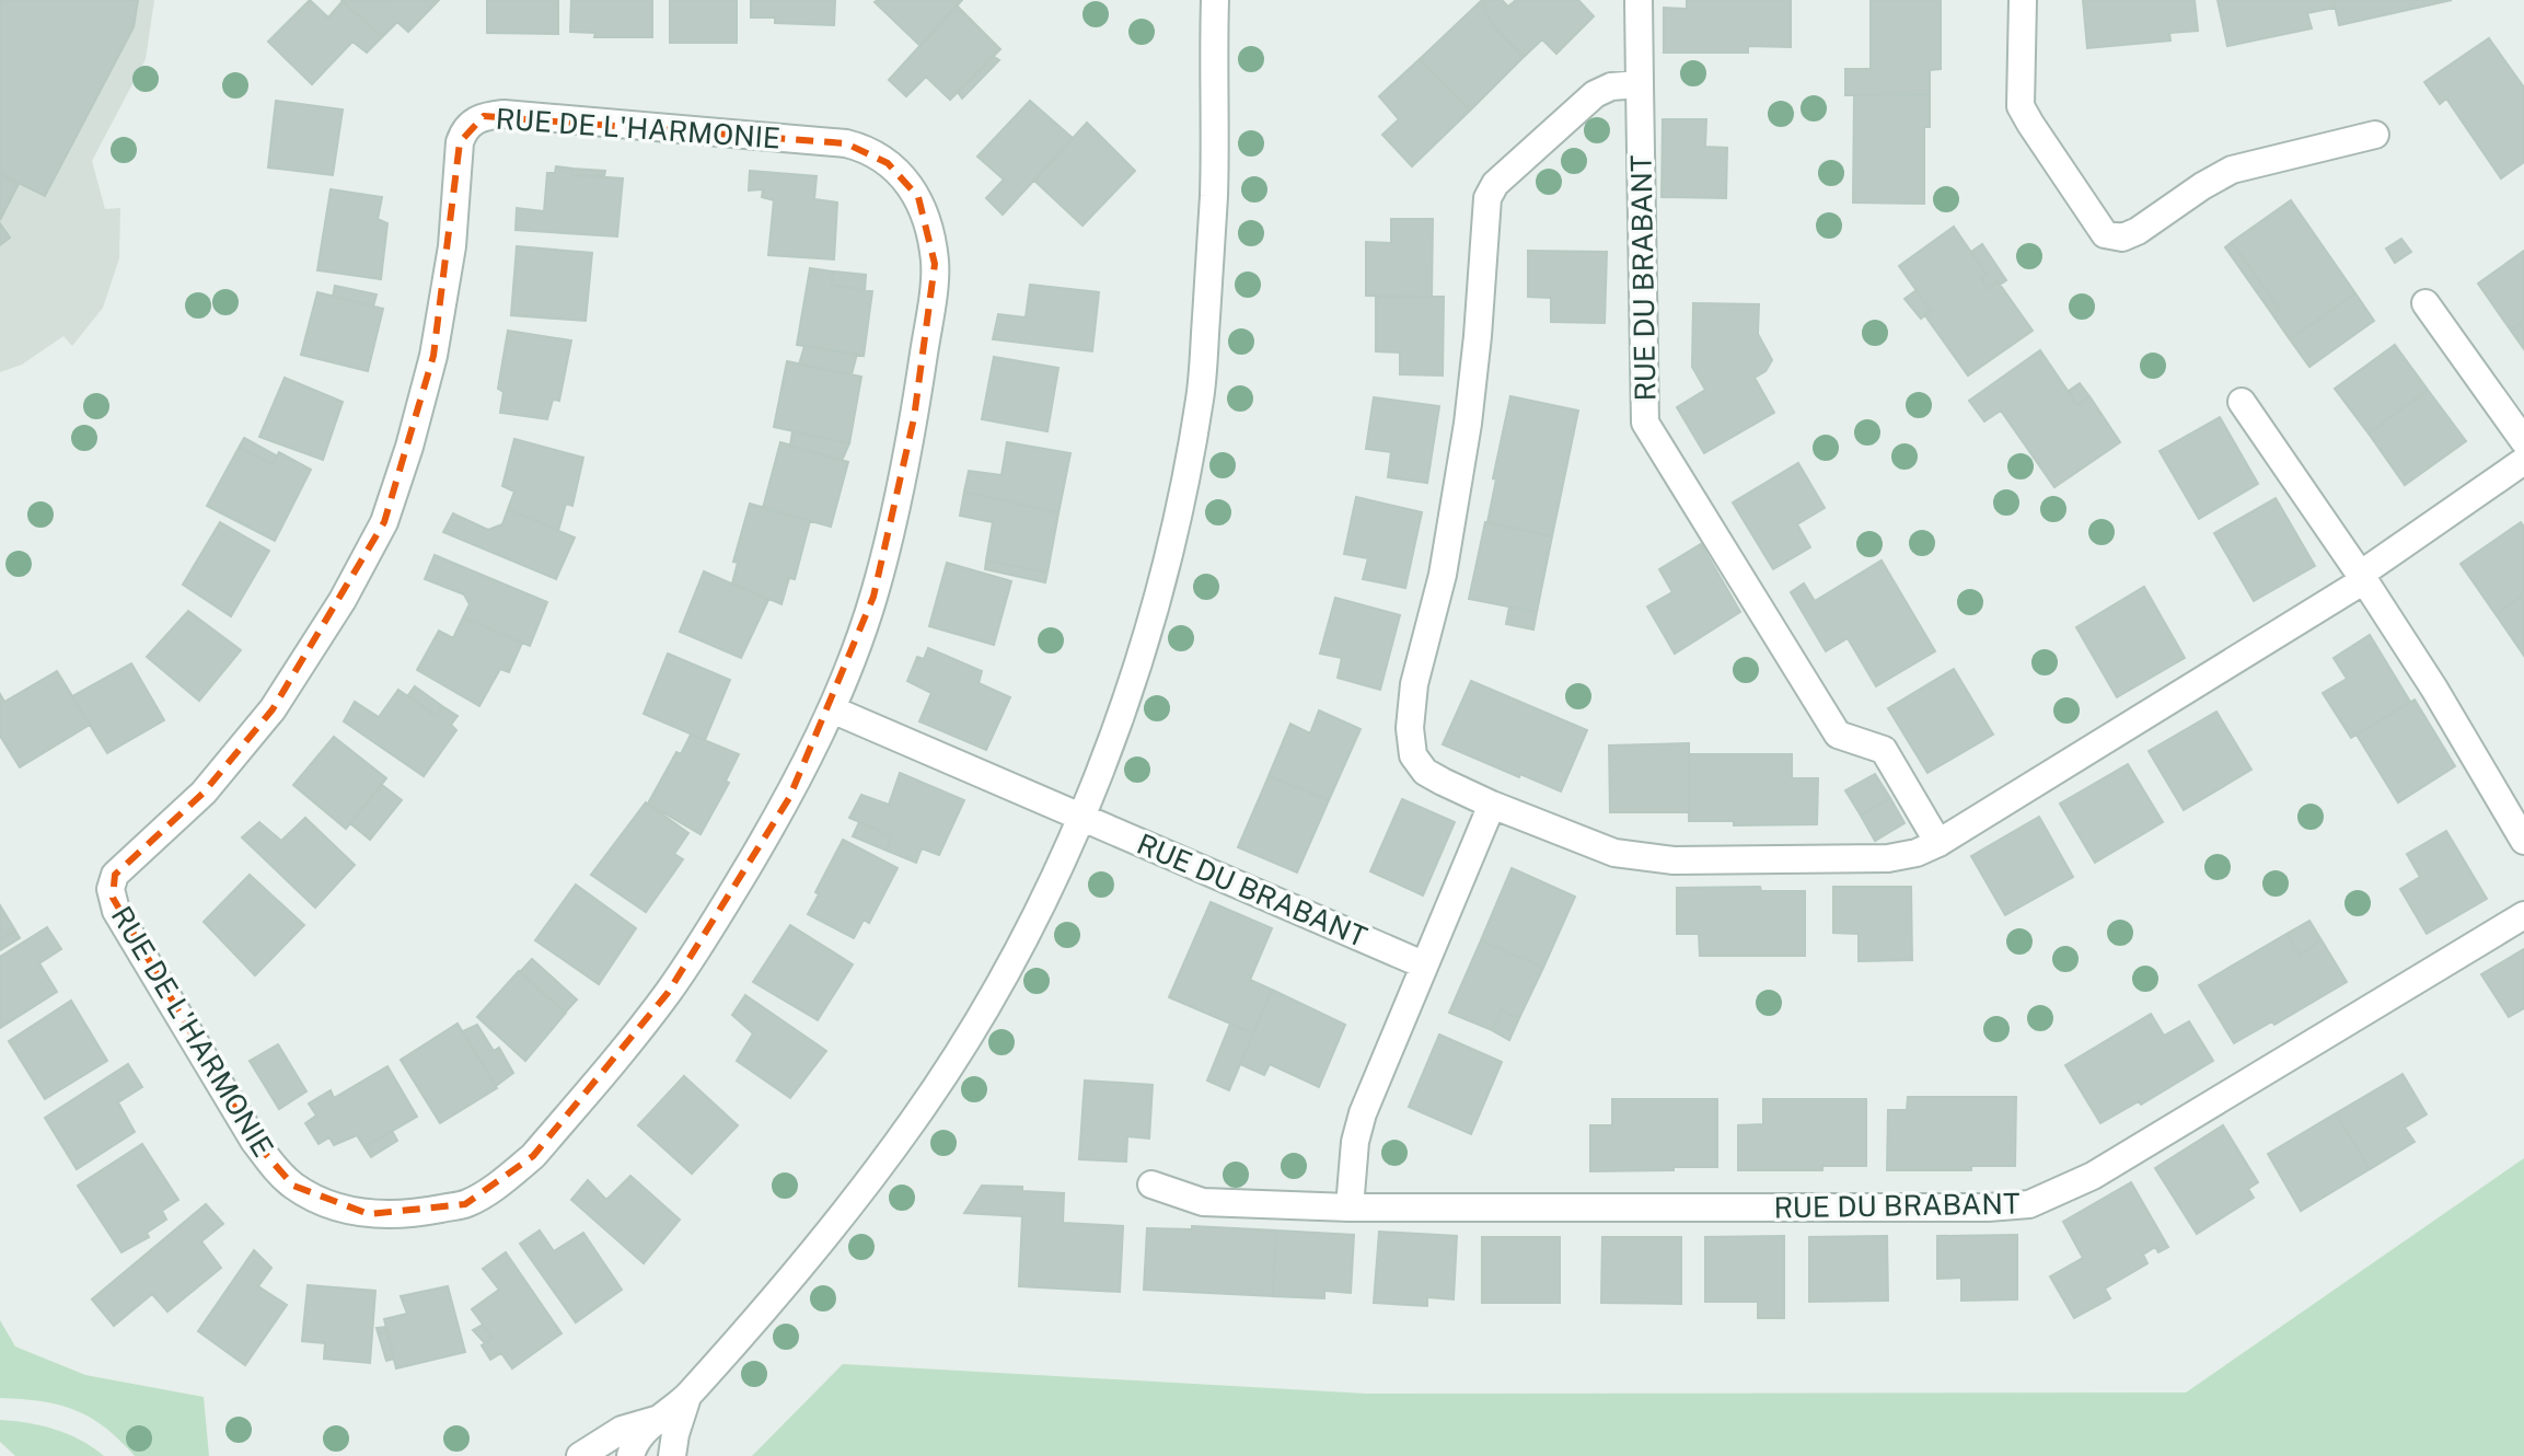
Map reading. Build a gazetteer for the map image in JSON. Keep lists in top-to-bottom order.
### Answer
{
  "streets": {
    "street": ["RUE DE L'HARMONIE", "RUE DU BRABANT"]
  }
}
